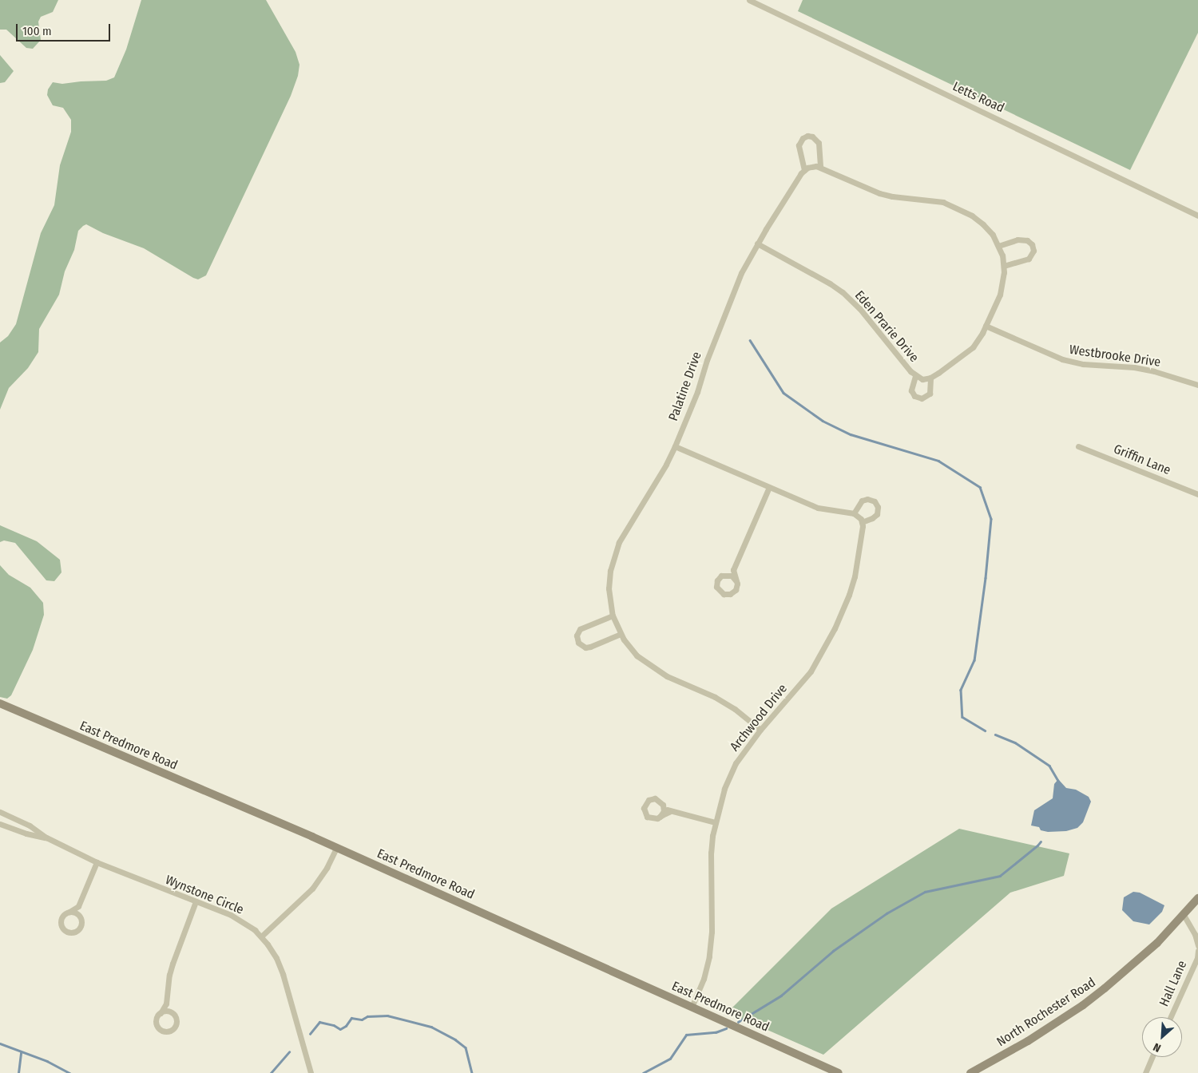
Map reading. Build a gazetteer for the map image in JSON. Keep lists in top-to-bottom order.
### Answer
{
  "streets": {
    "street": [
      "Letts Road",
      "Eden Prarie Drive",
      "Westbrooke Drive",
      "Palatine Drive",
      "Griffin Lane",
      "Archwood Drive",
      "East Predmore Road",
      "Wynstone Circle",
      "Hall Lane",
      "North Rochester Road"
    ]
  },
  "crossings": [
    ["Eden Prarie Drive", "Palatine Drive"],
    ["Palatine Drive", "Archwood Drive"],
    ["Archwood Drive", "East Predmore Road"]
  ],
  "scale_bar": "100 m",
  "north": "bottom left"
}
